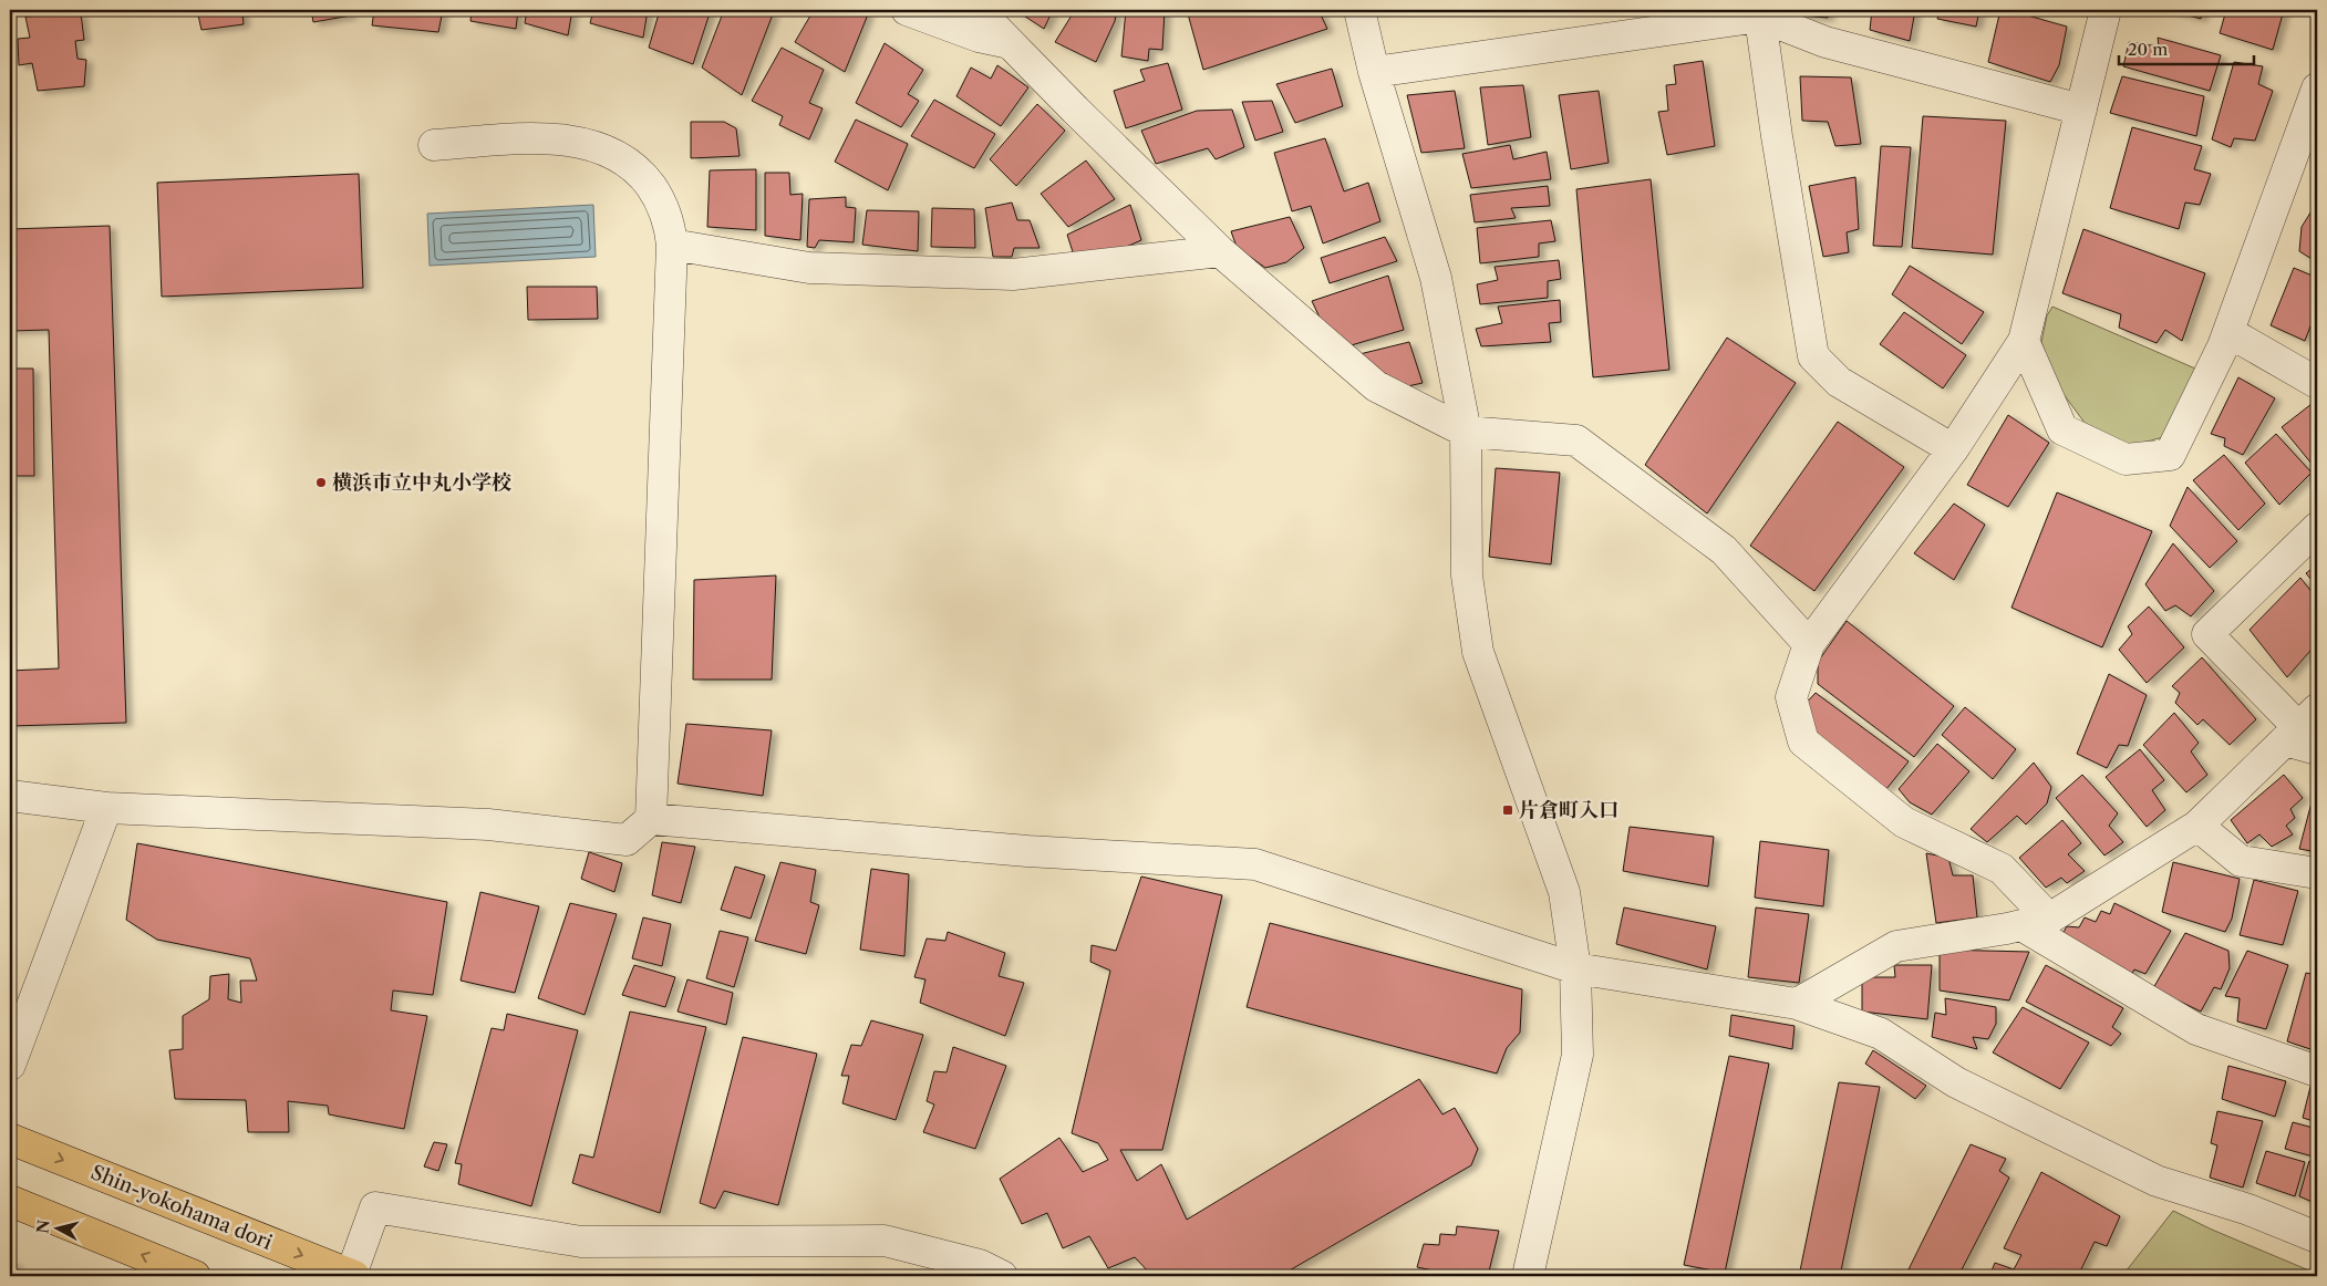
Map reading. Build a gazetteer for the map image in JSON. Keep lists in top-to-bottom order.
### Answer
{
  "streets": {
    "main road": ["Shin-yokohama dori"]
  },
  "places": {
    "other": ["横浜市立中丸小学校"],
    "transit": ["片倉町入口"]
  },
  "scale_bar": "20 m",
  "north": "left"
}
